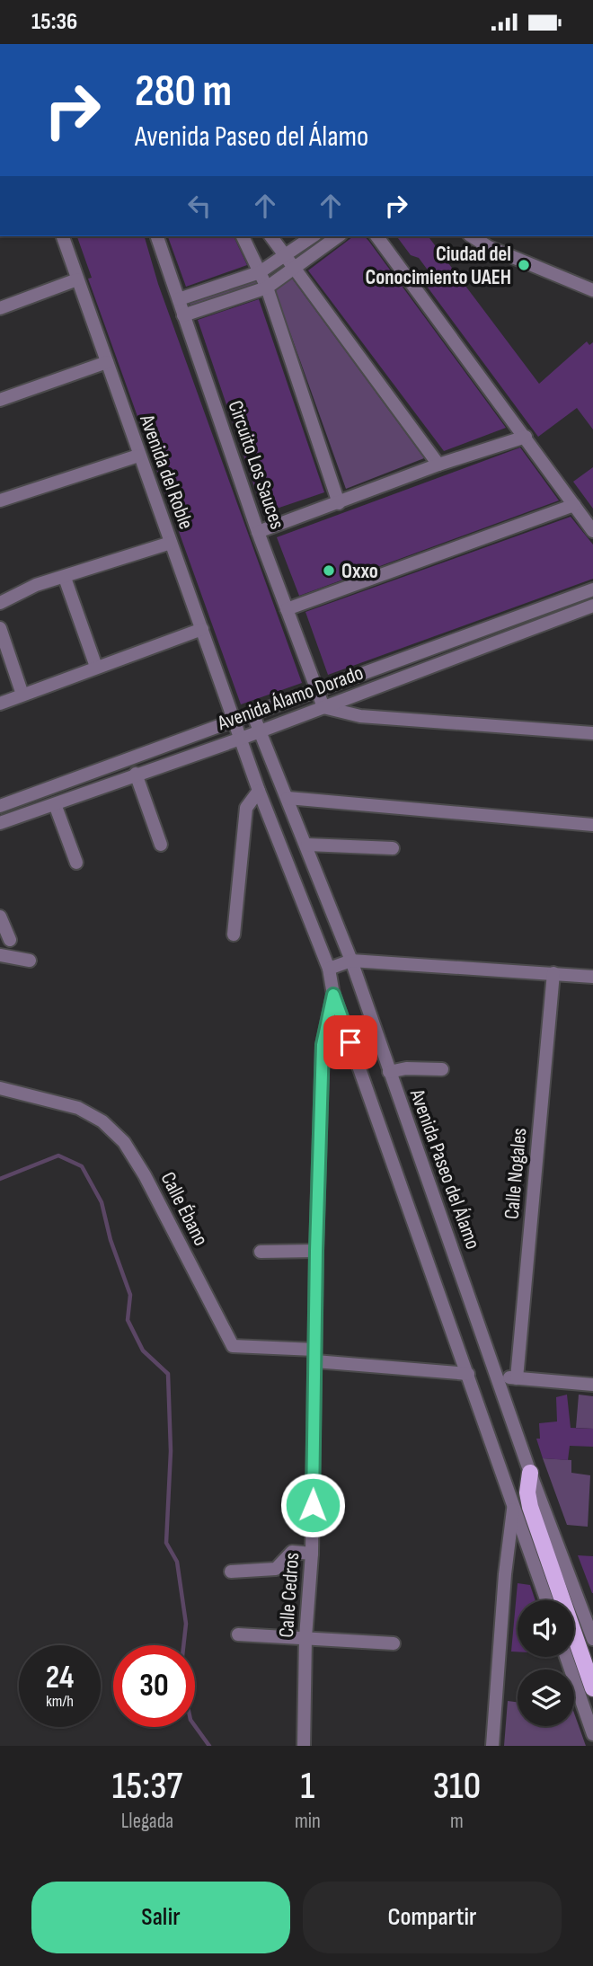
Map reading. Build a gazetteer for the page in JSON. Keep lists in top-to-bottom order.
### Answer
{
  "streets": {
    "street": [
      "Circuito Los Sauces",
      "Avenida del Roble",
      "Avenida Álamo Dorado",
      "Avenida Paseo del Álamo",
      "Calle Nogales",
      "Calle Ébano",
      "Calle Cedros"
    ]
  },
  "crossings": [
    ["Circuito Los Sauces", "Avenida Álamo Dorado"],
    ["Avenida del Roble", "Avenida Álamo Dorado"],
    ["Avenida Álamo Dorado", "Avenida Paseo del Álamo"],
    ["Calle Ébano", "Calle Cedros"]
  ],
  "places": ["Ciudad del Conocimiento UAEH", "Oxxo"],
  "page": {
    "status": "15:36",
    "turn": ["280 m", "Avenida Paseo del Álamo"],
    "speed": "24 km/h",
    "limit": "30",
    "eta": [
      "15:37",
      "Llegada",
      "1",
      "min",
      "310",
      "m"
    ],
    "buttons": ["Salir", "Compartir"]
  }
}
